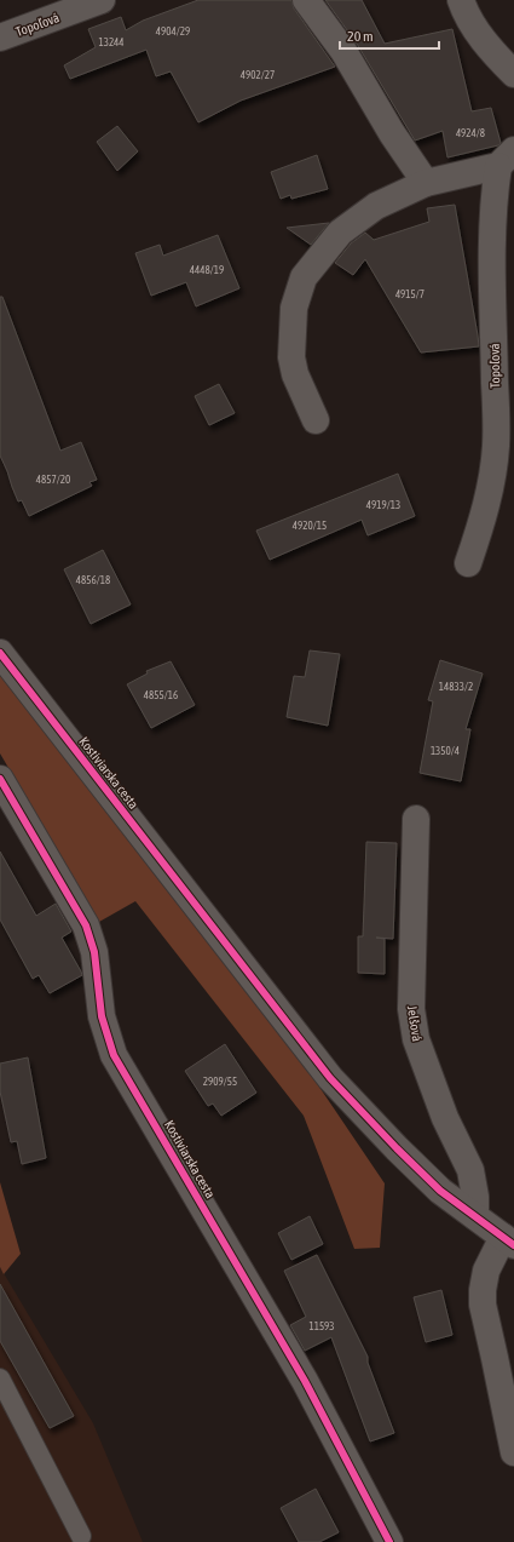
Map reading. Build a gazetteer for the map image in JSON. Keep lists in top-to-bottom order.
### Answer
{
  "streets": {
    "street": ["Topoľová", "Kostiviarska cesta", "Jelšová"]
  },
  "crossings": [
    ["Kostiviarska cesta", "Jelšová"]
  ],
  "house_numbers": [
    "4904/29",
    "13244",
    "4902/27",
    "4924/8",
    "4448/19",
    "4915/7",
    "4857/20",
    "4919/13",
    "4920/15",
    "4856/18",
    "14833/2",
    "4855/16",
    "1350/4",
    "2909/55",
    "11593"
  ],
  "scale_bar": "20 m"
}
